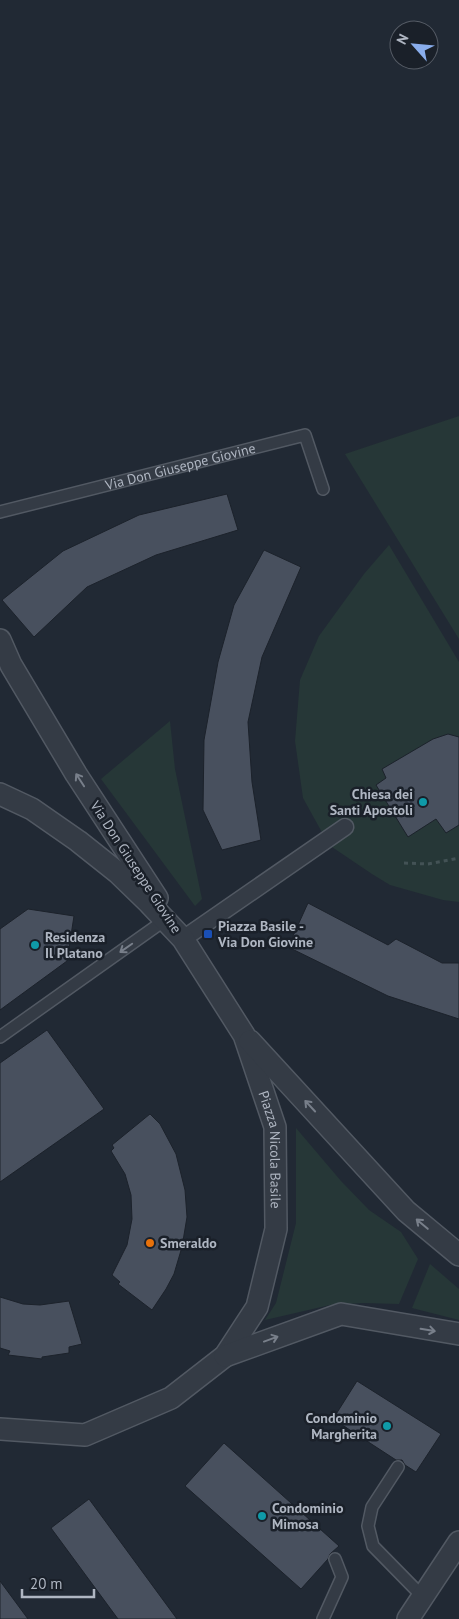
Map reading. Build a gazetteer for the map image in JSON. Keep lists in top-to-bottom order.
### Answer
{
  "streets": {
    "street": ["Via Don Giuseppe Giovine", "Piazza Nicola Basile"]
  },
  "crossings": [
    ["Via Don Giuseppe Giovine", "Piazza Nicola Basile"]
  ],
  "one_way": ["Via Don Giuseppe Giovine"],
  "places": {
    "other": [
      "Chiesa dei Santi Apostoli",
      "Residenza Il Platano",
      "Smeraldo",
      "Condominio Margherita",
      "Condominio Mimosa"
    ],
    "transit": ["Piazza Basile - Via Don Giovine"]
  },
  "scale_bar": "20 m",
  "north": "top left"
}
